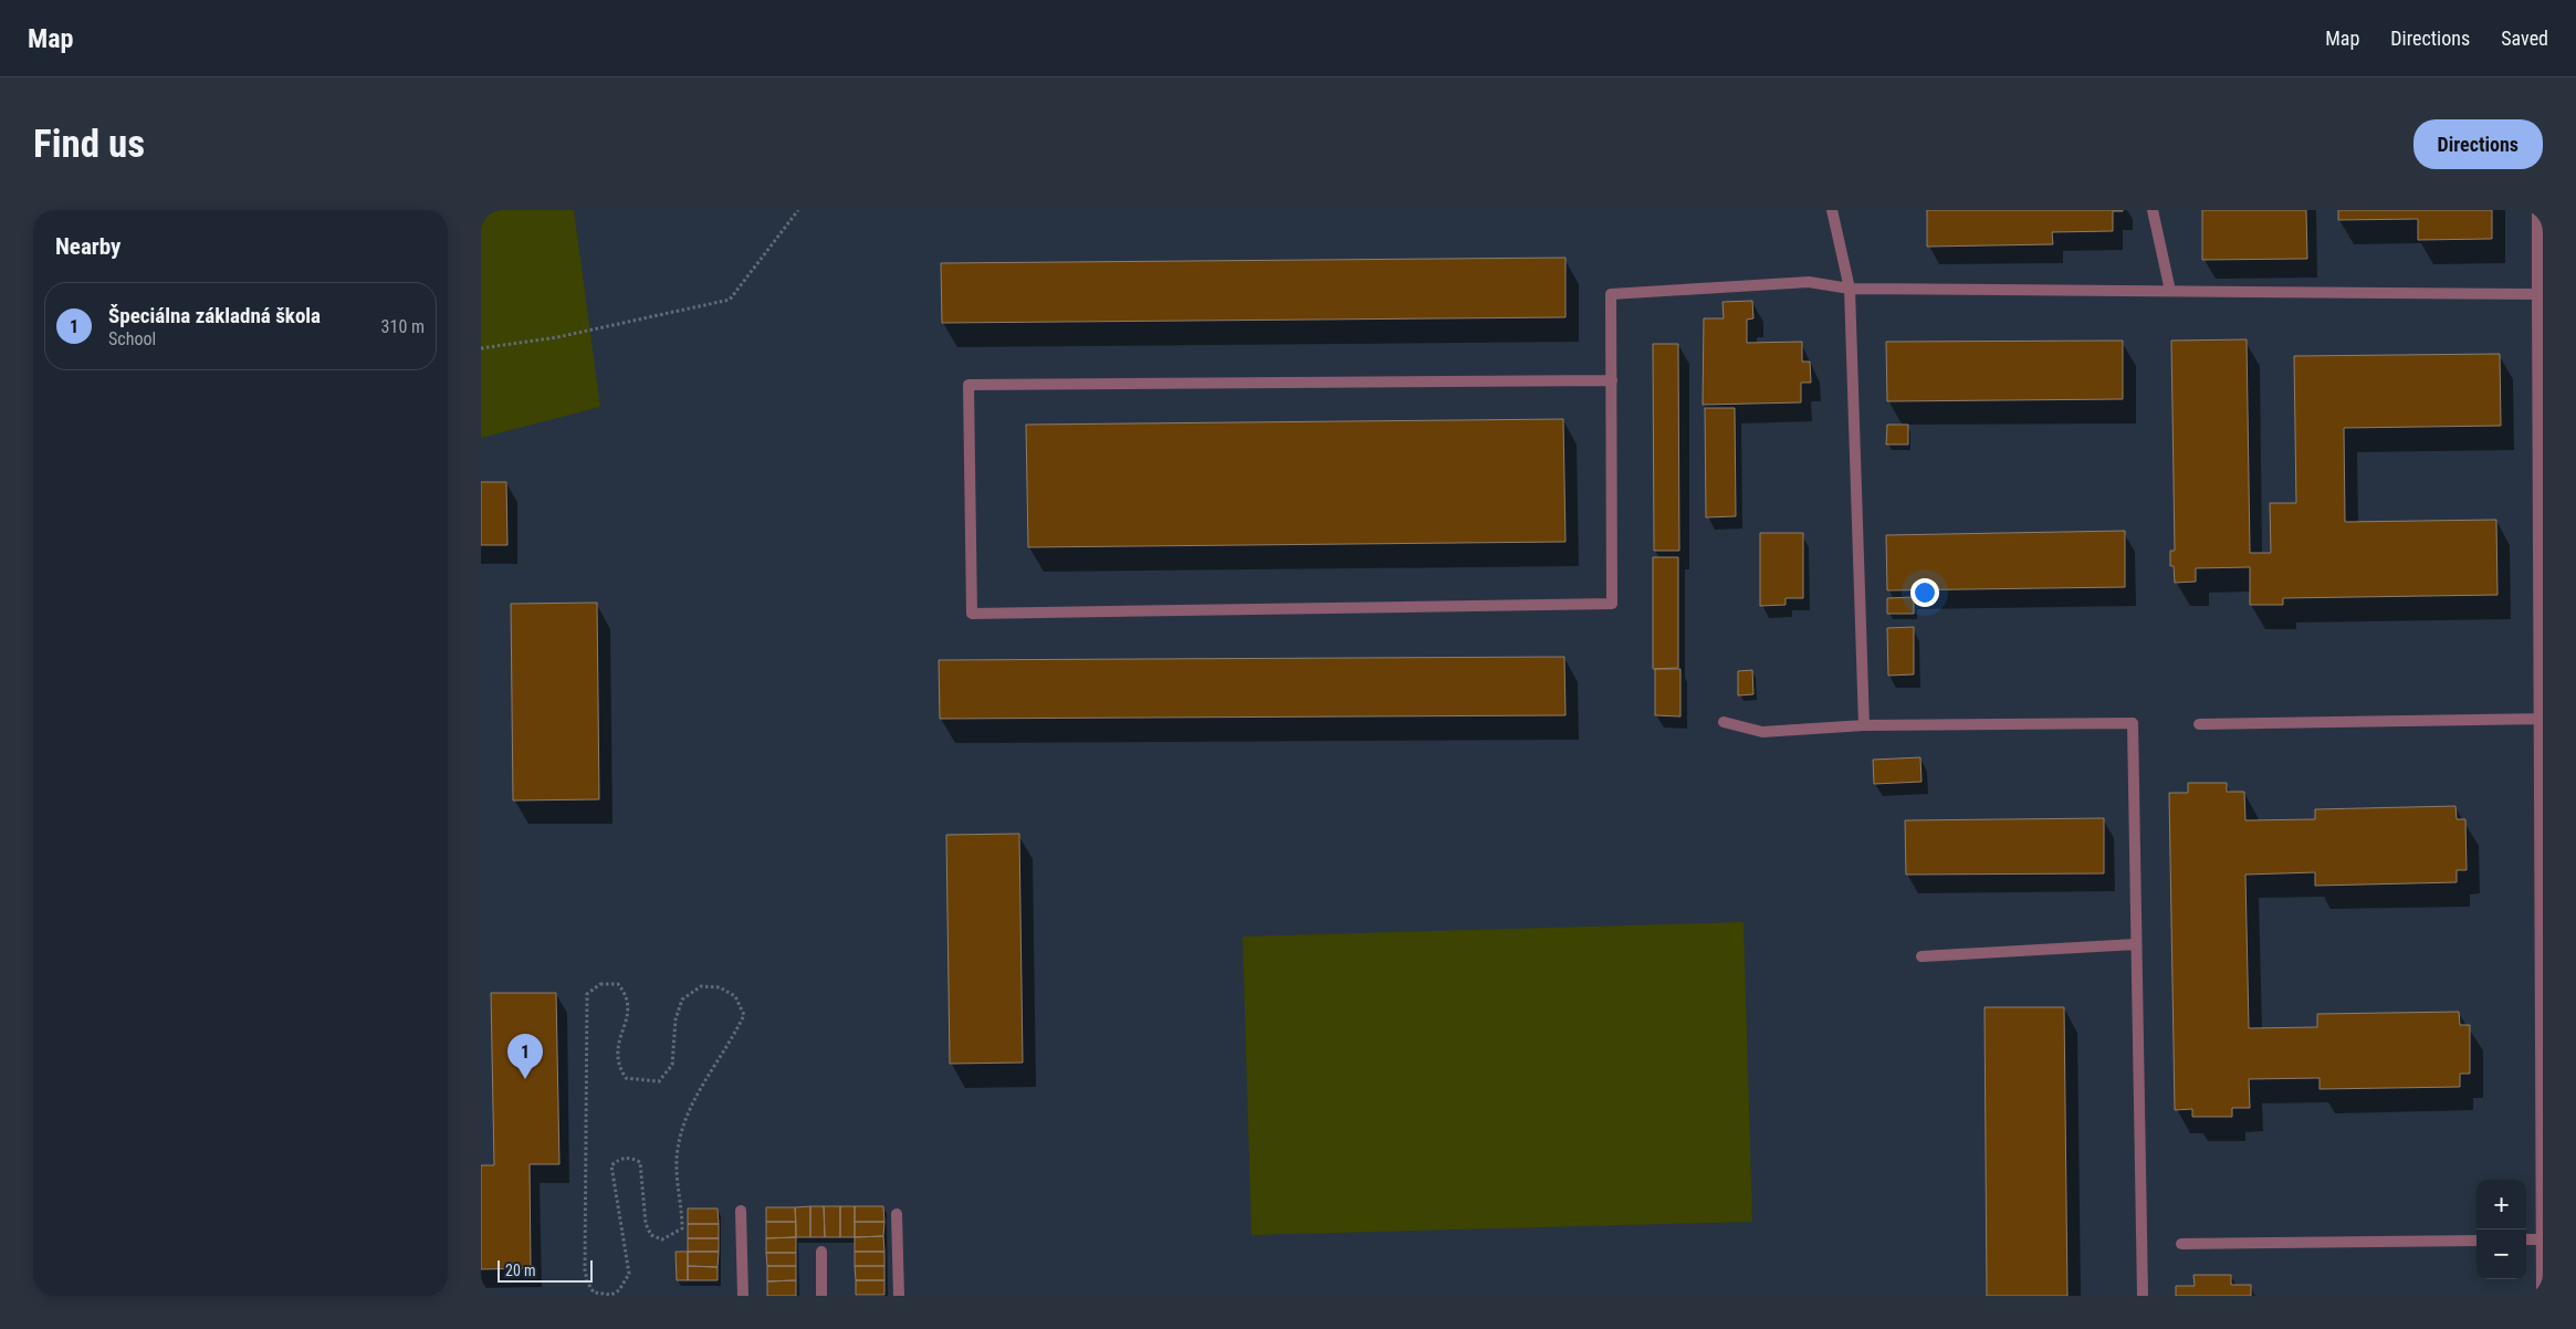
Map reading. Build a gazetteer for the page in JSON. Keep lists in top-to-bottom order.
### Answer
{
  "scale_bar": "20 m",
  "page": {
    "header": "Map",
    "nav": ["Map", "Directions", "Saved"],
    "buttons": "Directions",
    "title": "Find us",
    "heading": "Nearby",
    "list": [
      {
        "mark": "1",
        "name": "Špeciálna základná škola",
        "note": "School",
        "value": "310 m"
      }
    ],
    "pins": "1",
    "map_buttons": ["+", "−"],
    "scale": "20 m"
  }
}
